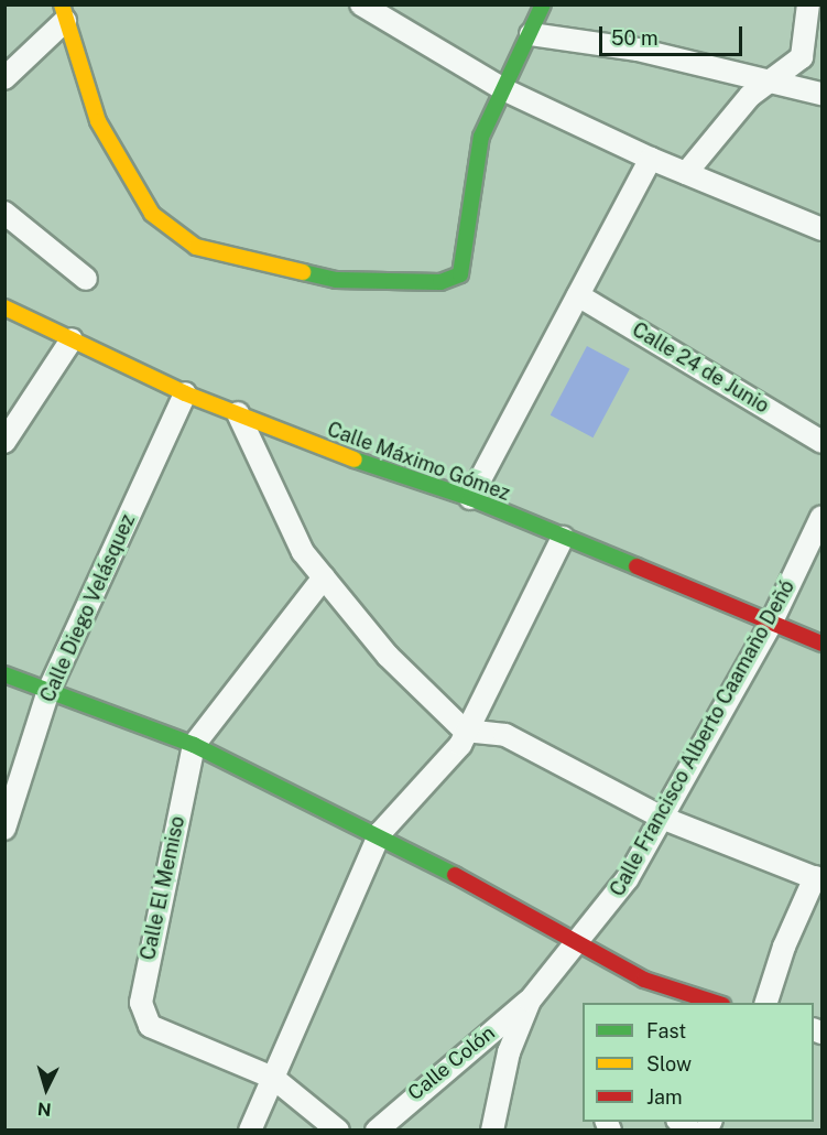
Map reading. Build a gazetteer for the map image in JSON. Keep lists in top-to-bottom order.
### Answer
{
  "streets": {
    "street": [
      "Calle 24 de Junio",
      "Calle Máximo Gómez",
      "Calle Diego Velásquez",
      "Calle Francisco Alberto Caamaño Deñó",
      "Calle El Memiso",
      "Calle Colón"
    ]
  },
  "crossings": [
    ["Calle Máximo Gómez", "Calle Diego Velásquez"],
    ["Calle Máximo Gómez", "Calle Francisco Alberto Caamaño Deñó"],
    ["Calle Francisco Alberto Caamaño Deñó", "Calle Colón"]
  ],
  "legend": ["Fast", "Slow", "Jam"],
  "scale_bar": "50 m",
  "north": "bottom"
}
